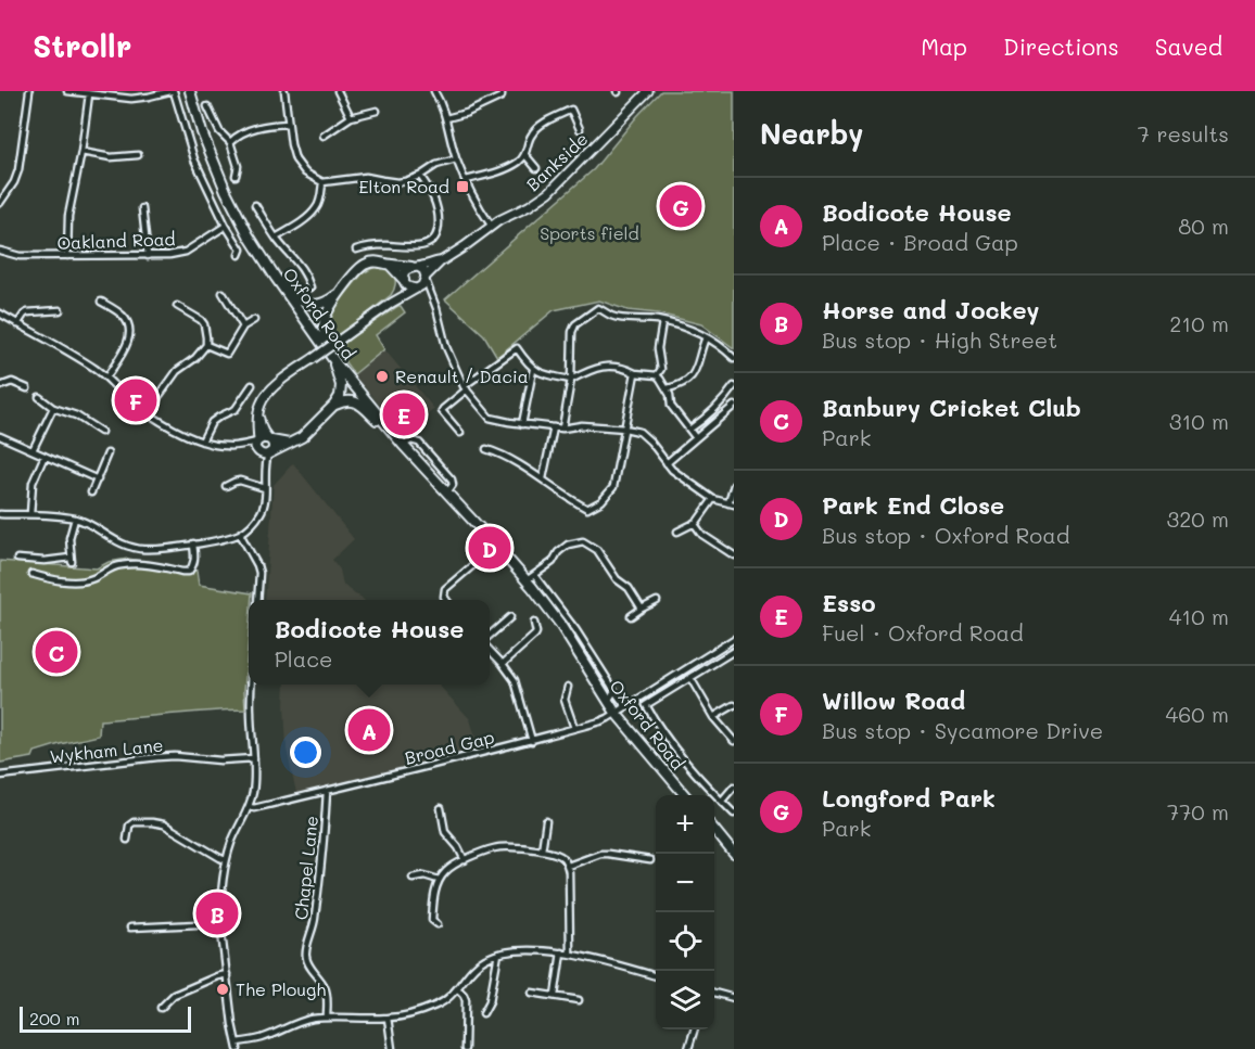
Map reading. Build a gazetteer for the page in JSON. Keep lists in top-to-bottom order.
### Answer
{
  "streets": {
    "main road": ["Oxford Road"],
    "street": [
      "Bankside",
      "Oakland Road",
      "Broad Gap",
      "Wykham Lane",
      "Chapel Lane"
    ]
  },
  "crossings": [
    ["Oxford Road", "Broad Gap"],
    ["Broad Gap", "Chapel Lane"]
  ],
  "parks": ["Sports field"],
  "places": {
    "transit": ["Elton Road"],
    "other": ["Renault / Dacia", "The Plough"]
  },
  "scale_bar": "200 m",
  "page": {
    "header": "Strollr",
    "nav": ["Map", "Directions", "Saved"],
    "heading": ["Nearby", "7 results"],
    "list": [
      {
        "mark": "A",
        "name": "Bodicote House",
        "note": "Place · Broad Gap",
        "value": "80 m"
      },
      {
        "mark": "B",
        "name": "Horse and Jockey",
        "note": "Bus stop · High Street",
        "value": "210 m"
      },
      {
        "mark": "C",
        "name": "Banbury Cricket Club",
        "note": "Park",
        "value": "310 m"
      },
      {
        "mark": "D",
        "name": "Park End Close",
        "note": "Bus stop · Oxford Road",
        "value": "320 m"
      },
      {
        "mark": "E",
        "name": "Esso",
        "note": "Fuel · Oxford Road",
        "value": "410 m"
      },
      {
        "mark": "F",
        "name": "Willow Road",
        "note": "Bus stop · Sycamore Drive",
        "value": "460 m"
      },
      {
        "mark": "G",
        "name": "Longford Park",
        "note": "Park",
        "value": "770 m"
      }
    ],
    "pins": [
      "G",
      "F",
      "E",
      "D",
      "C",
      "A",
      "B"
    ],
    "popup": ["Bodicote House", "Place"],
    "map_buttons": ["+", "−"],
    "scale": "200 m"
  }
}
